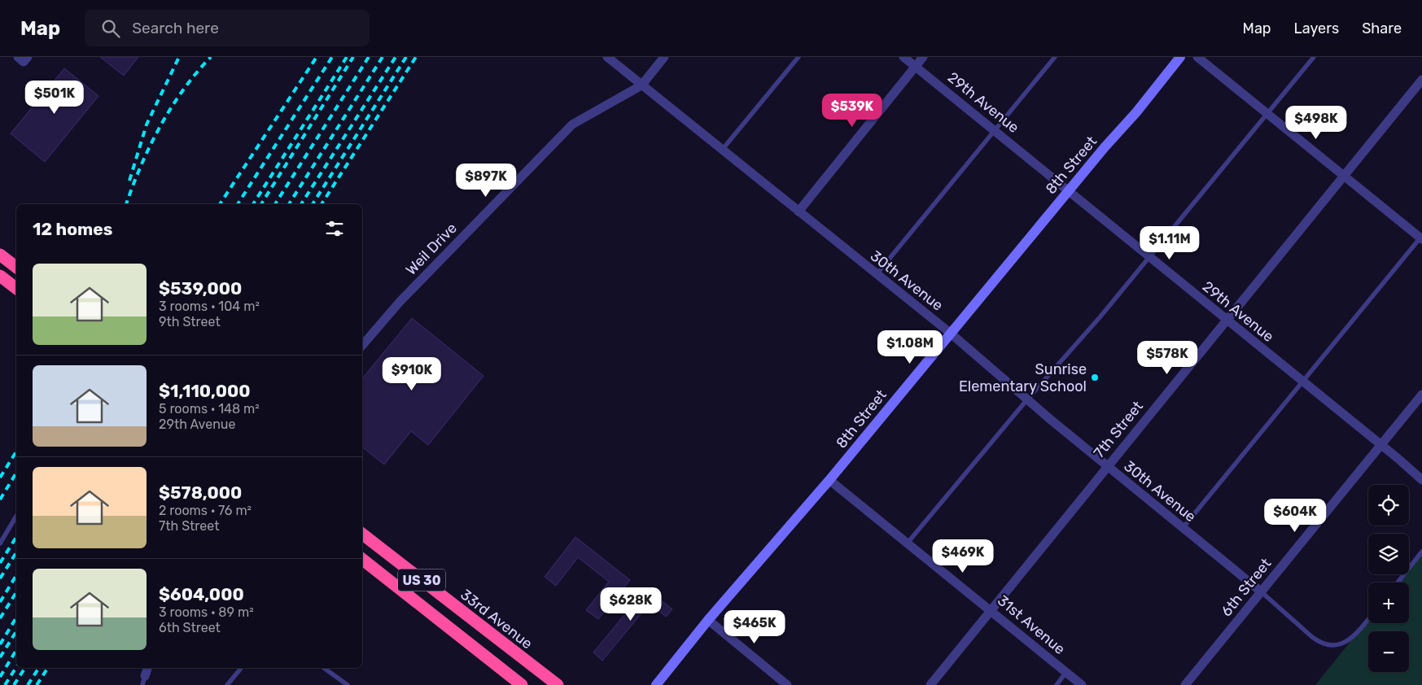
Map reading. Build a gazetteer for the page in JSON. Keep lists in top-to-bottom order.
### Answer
{
  "streets": {
    "highway": ["US 30", "33rd Avenue"],
    "main road": ["8th Street"],
    "street": [
      "29th Avenue",
      "Weil Drive",
      "30th Avenue",
      "7th Street",
      "6th Street",
      "31st Avenue"
    ]
  },
  "crossings": [
    ["29th Avenue", "8th Street"],
    ["29th Avenue", "7th Street"],
    ["29th Avenue", "6th Street"],
    ["8th Street", "30th Avenue"],
    ["8th Street", "31st Avenue"],
    ["Weil Drive", "30th Avenue"],
    ["30th Avenue", "7th Street"],
    ["30th Avenue", "6th Street"],
    ["7th Street", "31st Avenue"]
  ],
  "places": ["Sunrise Elementary School"],
  "page": {
    "header": "Map",
    "search": "Search here",
    "nav": ["Map", "Layers", "Share"],
    "price": [
      "$501K",
      "$539K",
      "$498K",
      "$897K",
      "$1.11M",
      "$1.08M",
      "$578K",
      "$910K",
      "$604K",
      "$469K",
      "$628K",
      "$465K"
    ],
    "heading": "12 homes",
    "list": [
      {
        "name": "$539,000",
        "note": "3 rooms · 104 m² · 9th Street"
      },
      {
        "name": "$1,110,000",
        "note": "5 rooms · 148 m² · 29th Avenue"
      },
      {
        "name": "$578,000",
        "note": "2 rooms · 76 m² · 7th Street"
      },
      {
        "name": "$604,000",
        "note": "3 rooms · 89 m² · 6th Street"
      }
    ],
    "map_buttons": ["+", "−"]
  }
}
